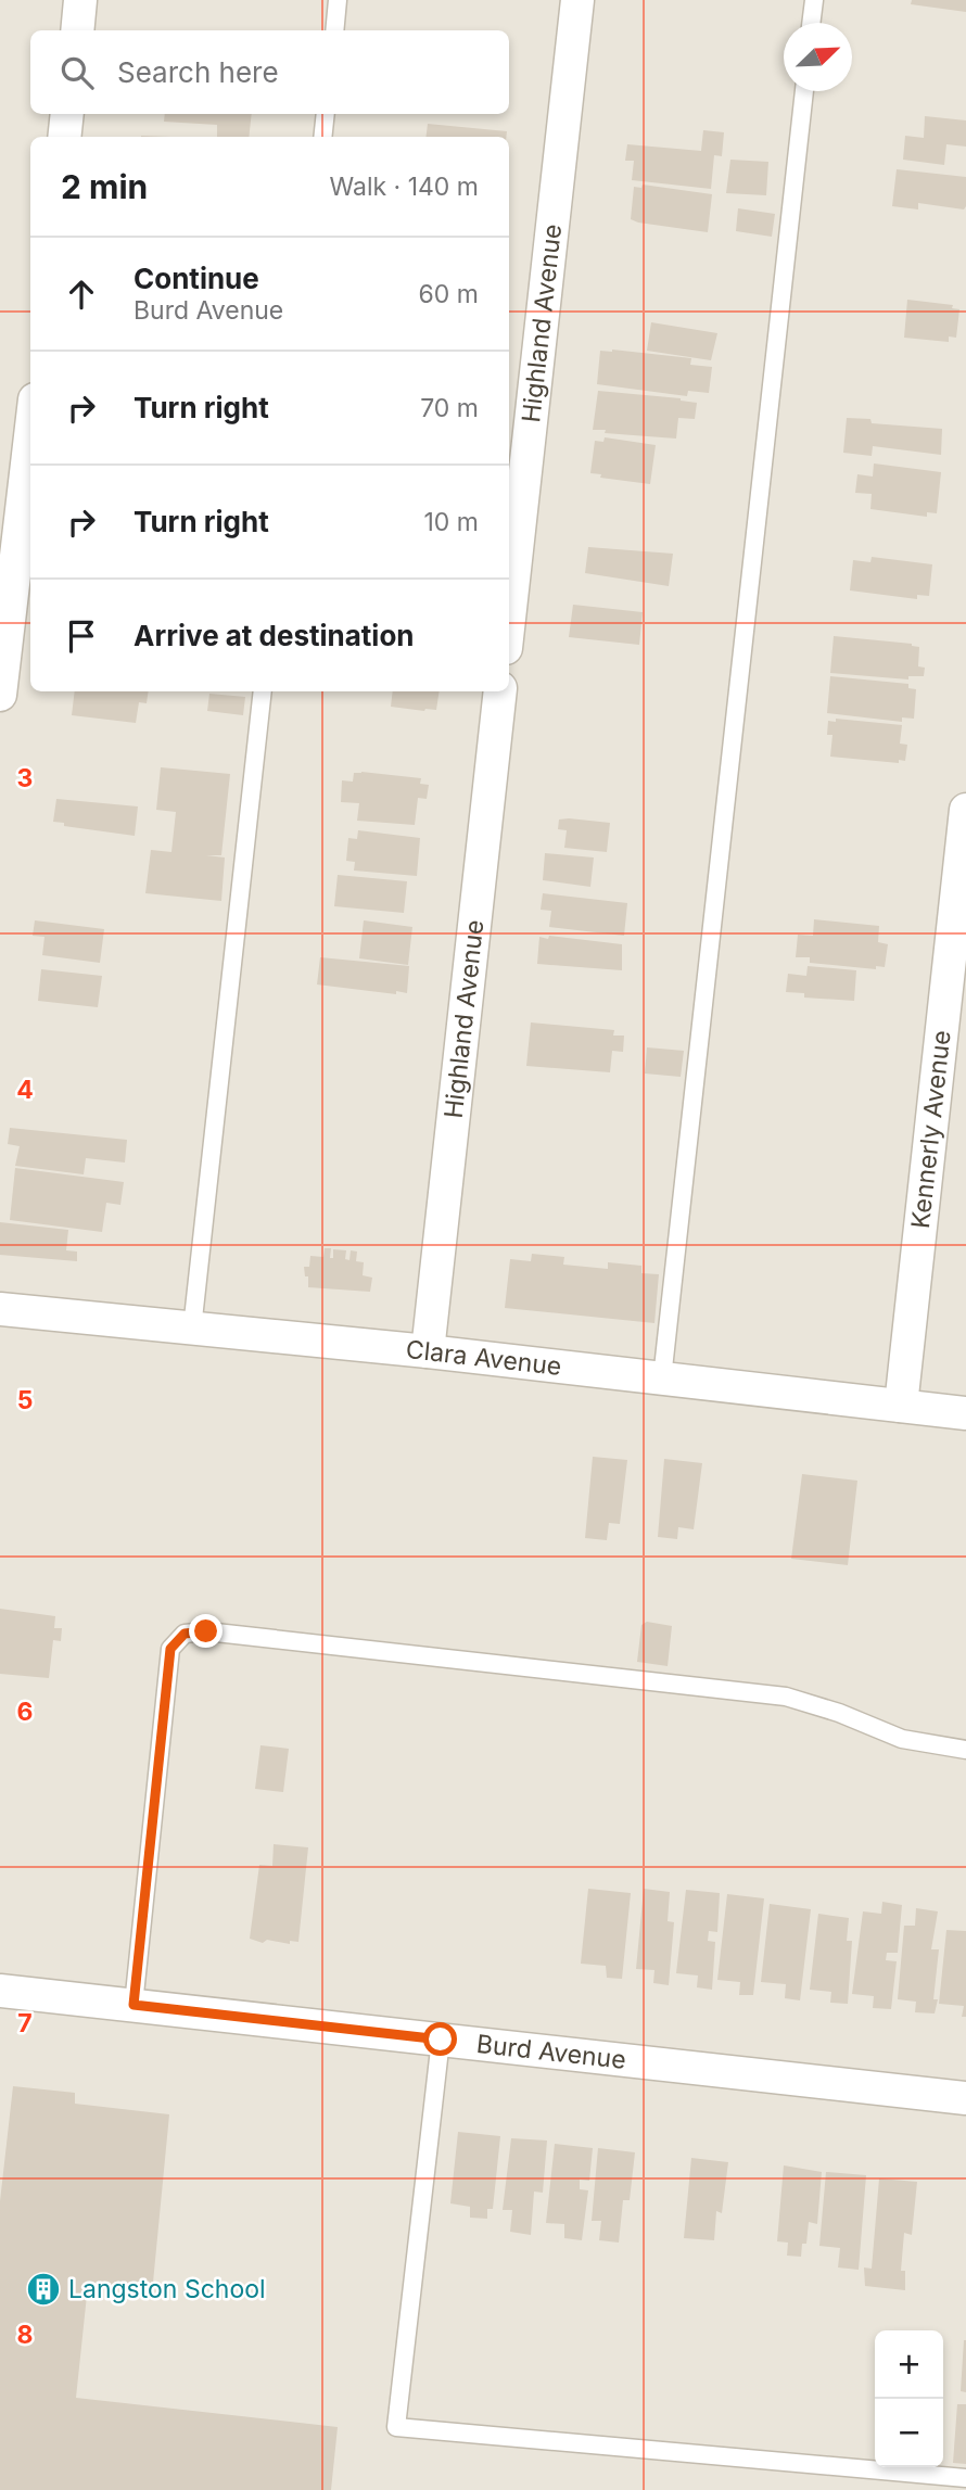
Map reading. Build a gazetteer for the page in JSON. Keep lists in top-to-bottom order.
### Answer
{
  "streets": {
    "street": [
      "Highland Avenue",
      "Kennerly Avenue",
      "Clara Avenue",
      "Burd Avenue"
    ]
  },
  "crossings": [
    ["Highland Avenue", "Clara Avenue"],
    ["Kennerly Avenue", "Clara Avenue"]
  ],
  "places": {
    "building": ["Langston School"]
  },
  "north": "top right",
  "page": {
    "search": "Search here",
    "heading": ["2 min", "Walk · 140 m"],
    "list": [
      ["Continue", "Burd Avenue", "60 m"],
      ["Turn right", "70 m"],
      ["Turn right", "10 m"],
      "Arrive at destination"
    ],
    "map_buttons": ["+", "−"]
  },
  "grid": {
    "rows": [
      "3",
      "4",
      "5",
      "6",
      "7",
      "8"
    ]
  }
}
